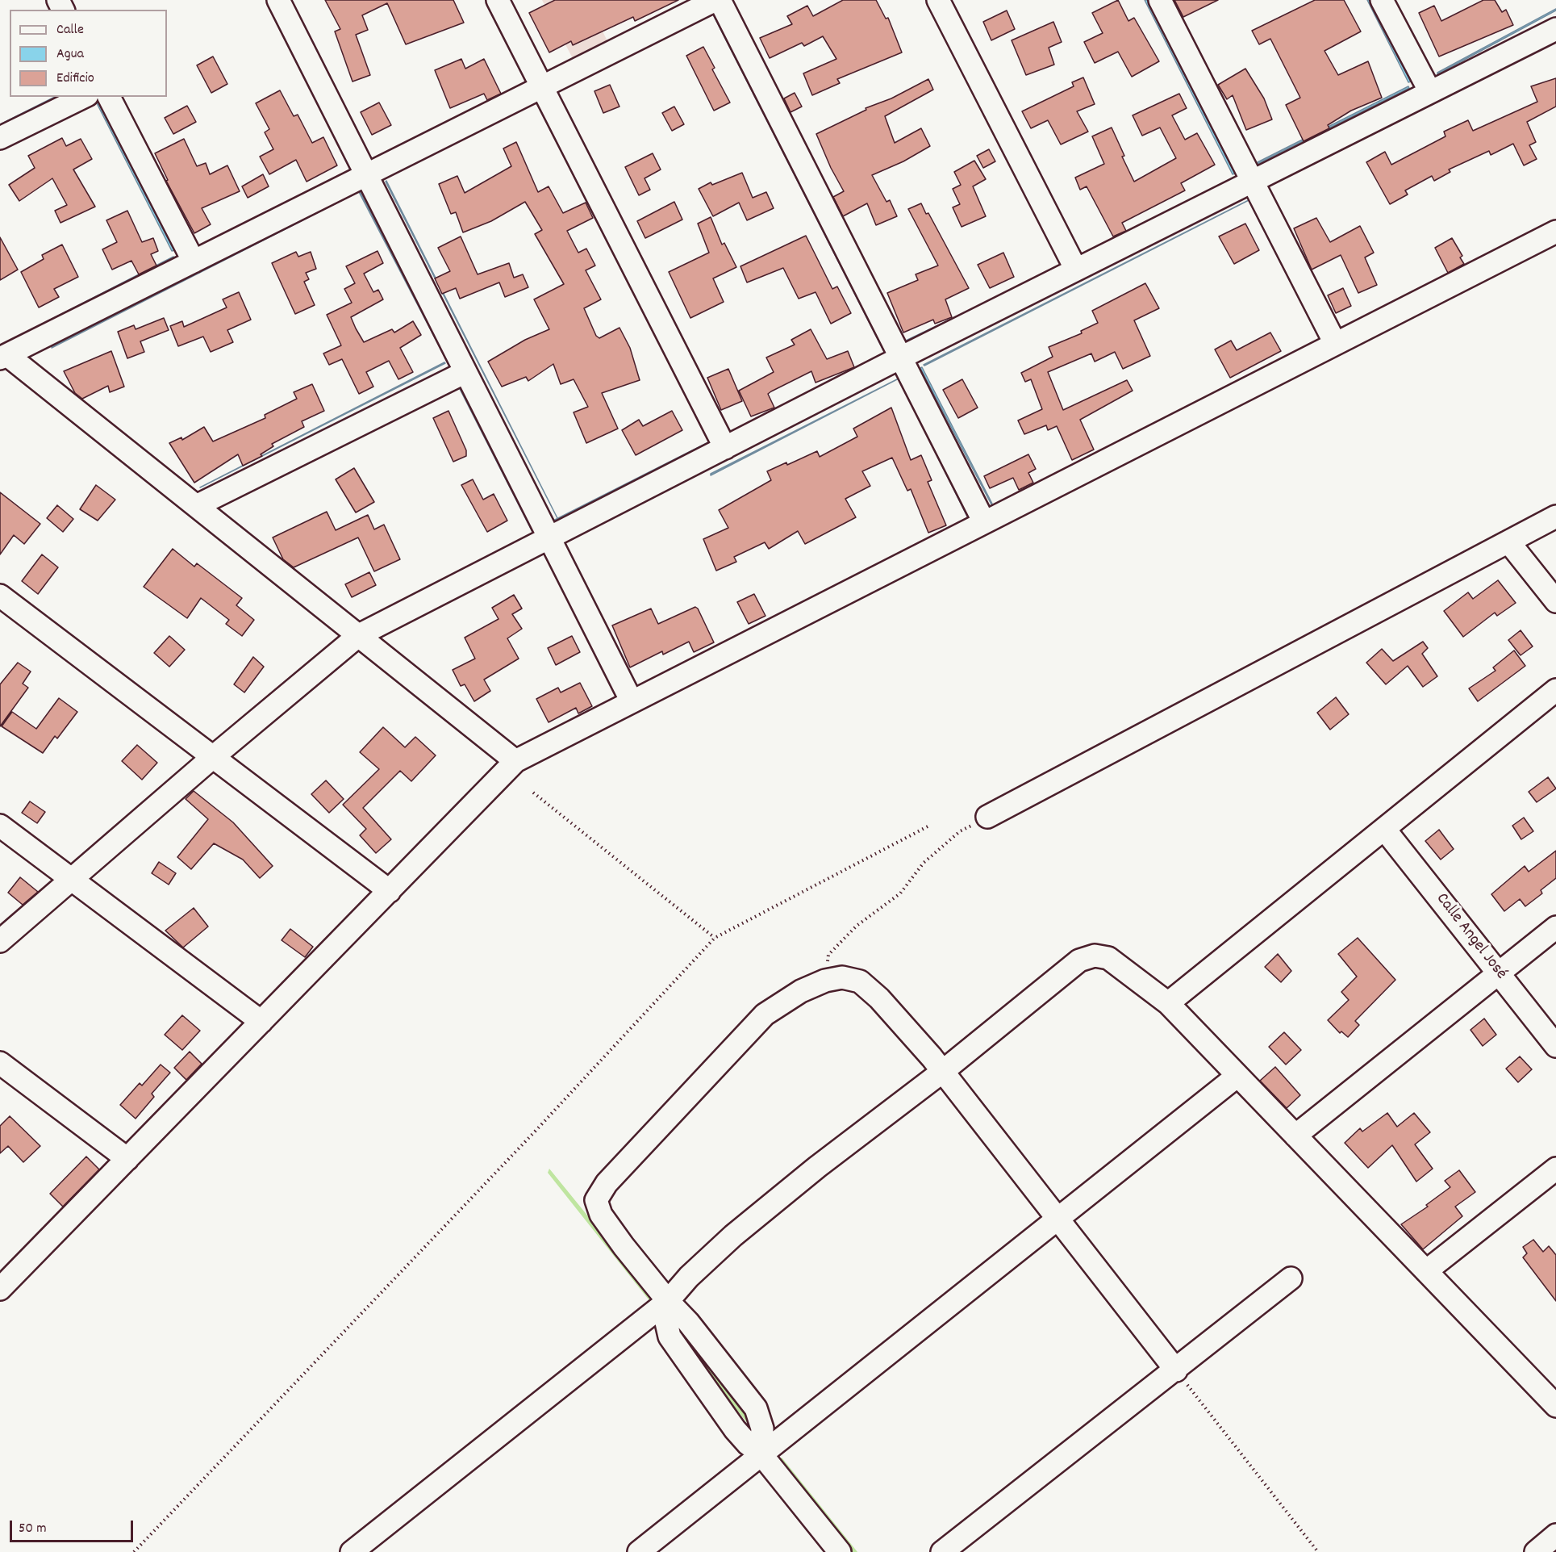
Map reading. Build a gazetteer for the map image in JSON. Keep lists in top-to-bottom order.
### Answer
{
  "streets": {
    "street": ["Calle Angel José"]
  },
  "legend": ["Calle", "Agua", "Edificio"],
  "scale_bar": "50 m"
}
